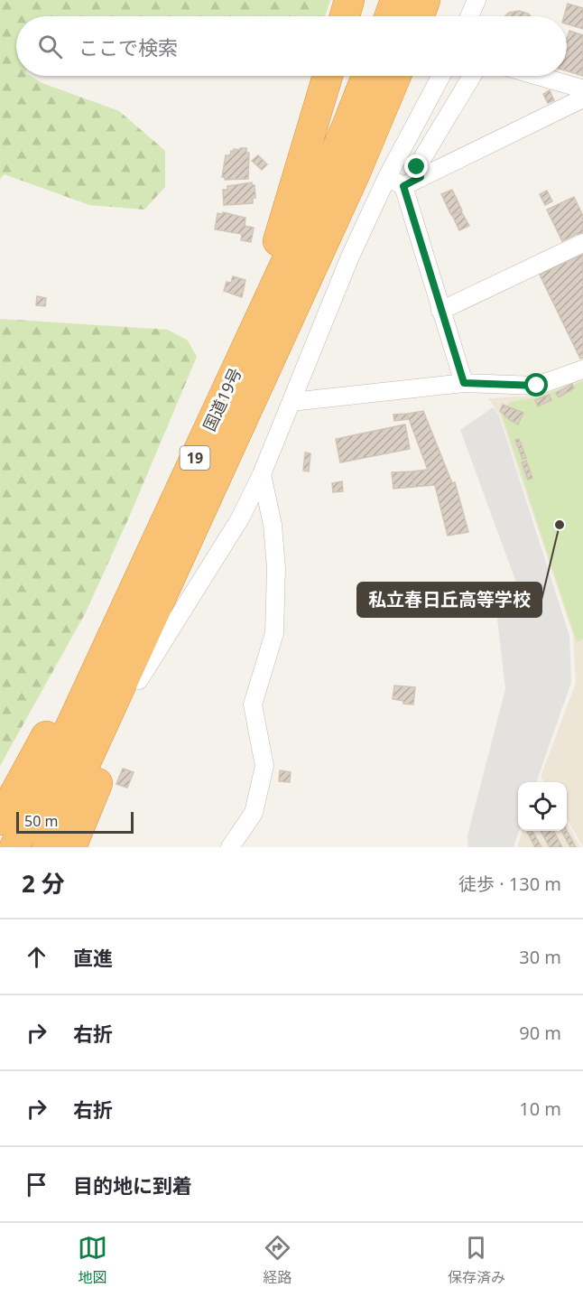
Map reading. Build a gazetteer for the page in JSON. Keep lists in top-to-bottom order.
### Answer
{
  "streets": {
    "highway": ["国道19号", "19"]
  },
  "places": ["私立春日丘高等学校"],
  "scale_bar": "50 m",
  "page": {
    "search": "ここで検索",
    "scale": "50 m",
    "heading": ["2 分", "徒歩 · 130 m"],
    "list": [
      ["直進", "30 m"],
      ["右折", "90 m"],
      ["右折", "10 m"],
      "目的地に到着"
    ],
    "nav": ["地図", "経路", "保存済み"]
  }
}
